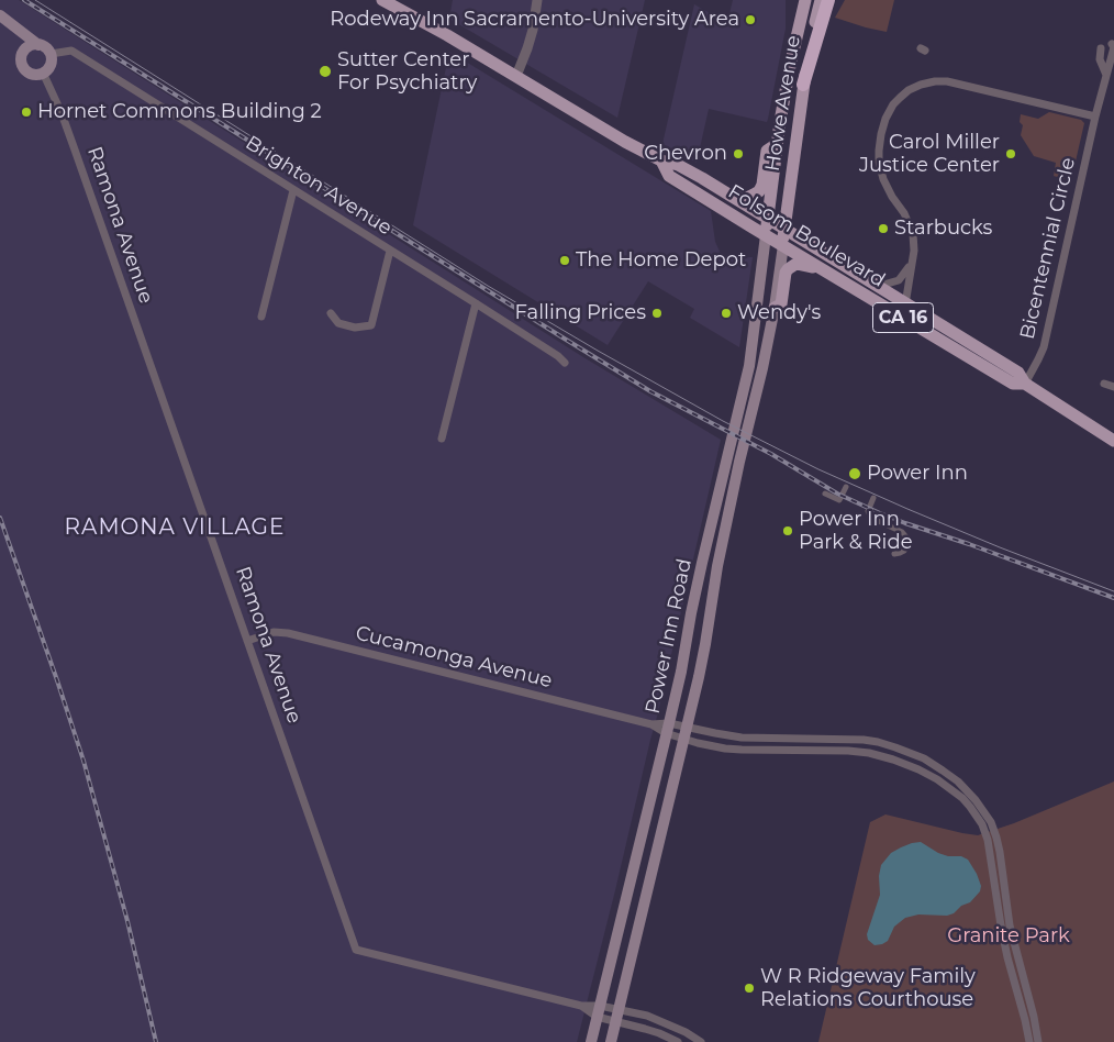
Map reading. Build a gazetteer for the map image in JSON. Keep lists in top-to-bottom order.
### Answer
{
  "streets": {
    "main road": [
      "Howe Avenue",
      "Folsom Boulevard",
      "CA 16",
      "Power Inn Road"
    ],
    "street": [
      "Brighton Avenue",
      "Ramona Avenue",
      "Bicentennial Circle",
      "Cucamonga Avenue"
    ]
  },
  "crossings": [
    ["Howe Avenue", "Folsom Boulevard"],
    ["Howe Avenue", "Power Inn Road"],
    ["Brighton Avenue", "Ramona Avenue"],
    ["Ramona Avenue", "Power Inn Road"],
    ["Ramona Avenue", "Cucamonga Avenue"],
    ["Folsom Boulevard", "Bicentennial Circle"],
    ["Folsom Boulevard", "Power Inn Road"],
    ["Power Inn Road", "Cucamonga Avenue"]
  ],
  "districts": ["RAMONA VILLAGE"],
  "parks": ["Granite Park"],
  "places": [
    "Rodeway Inn Sacramento-University Area",
    "Sutter Center For Psychiatry",
    "Hornet Commons Building 2",
    "Chevron",
    "Carol Miller Justice Center",
    "Starbucks",
    "The Home Depot",
    "Falling Prices",
    "Wendy's",
    "Power Inn",
    "Power Inn Park & Ride",
    "W R Ridgeway Family Relations Courthouse"
  ]
}
